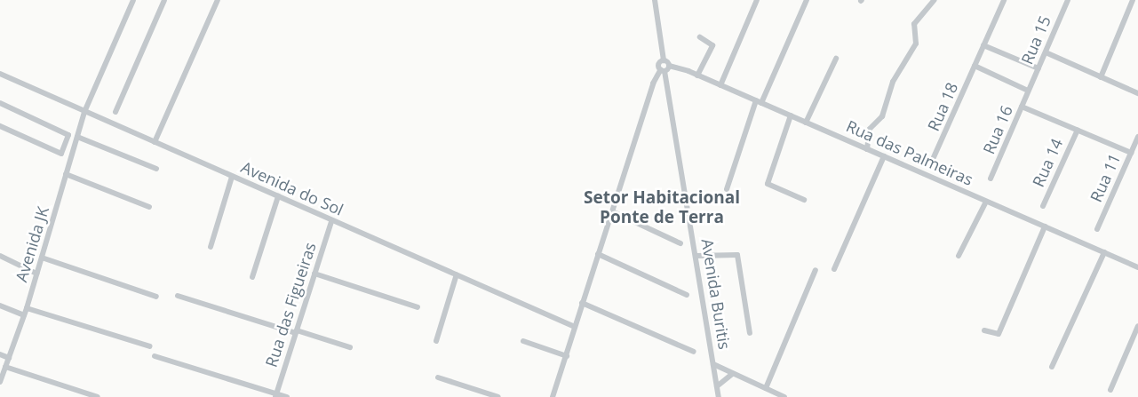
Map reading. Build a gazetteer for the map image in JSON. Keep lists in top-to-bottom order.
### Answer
{
  "streets": {
    "street": [
      "Rua 15",
      "Rua 18",
      "Rua 16",
      "Rua das Palmeiras",
      "Rua 14",
      "Rua 11",
      "Avenida do Sol",
      "Avenida JK",
      "Avenida Buritis",
      "Rua das Figueiras"
    ]
  },
  "crossings": [
    ["Rua 15", "Rua 16"],
    ["Avenida do Sol", "Avenida JK"],
    ["Avenida do Sol", "Rua das Figueiras"]
  ],
  "districts": ["Setor Habitacional Ponte de Terra"]
}
